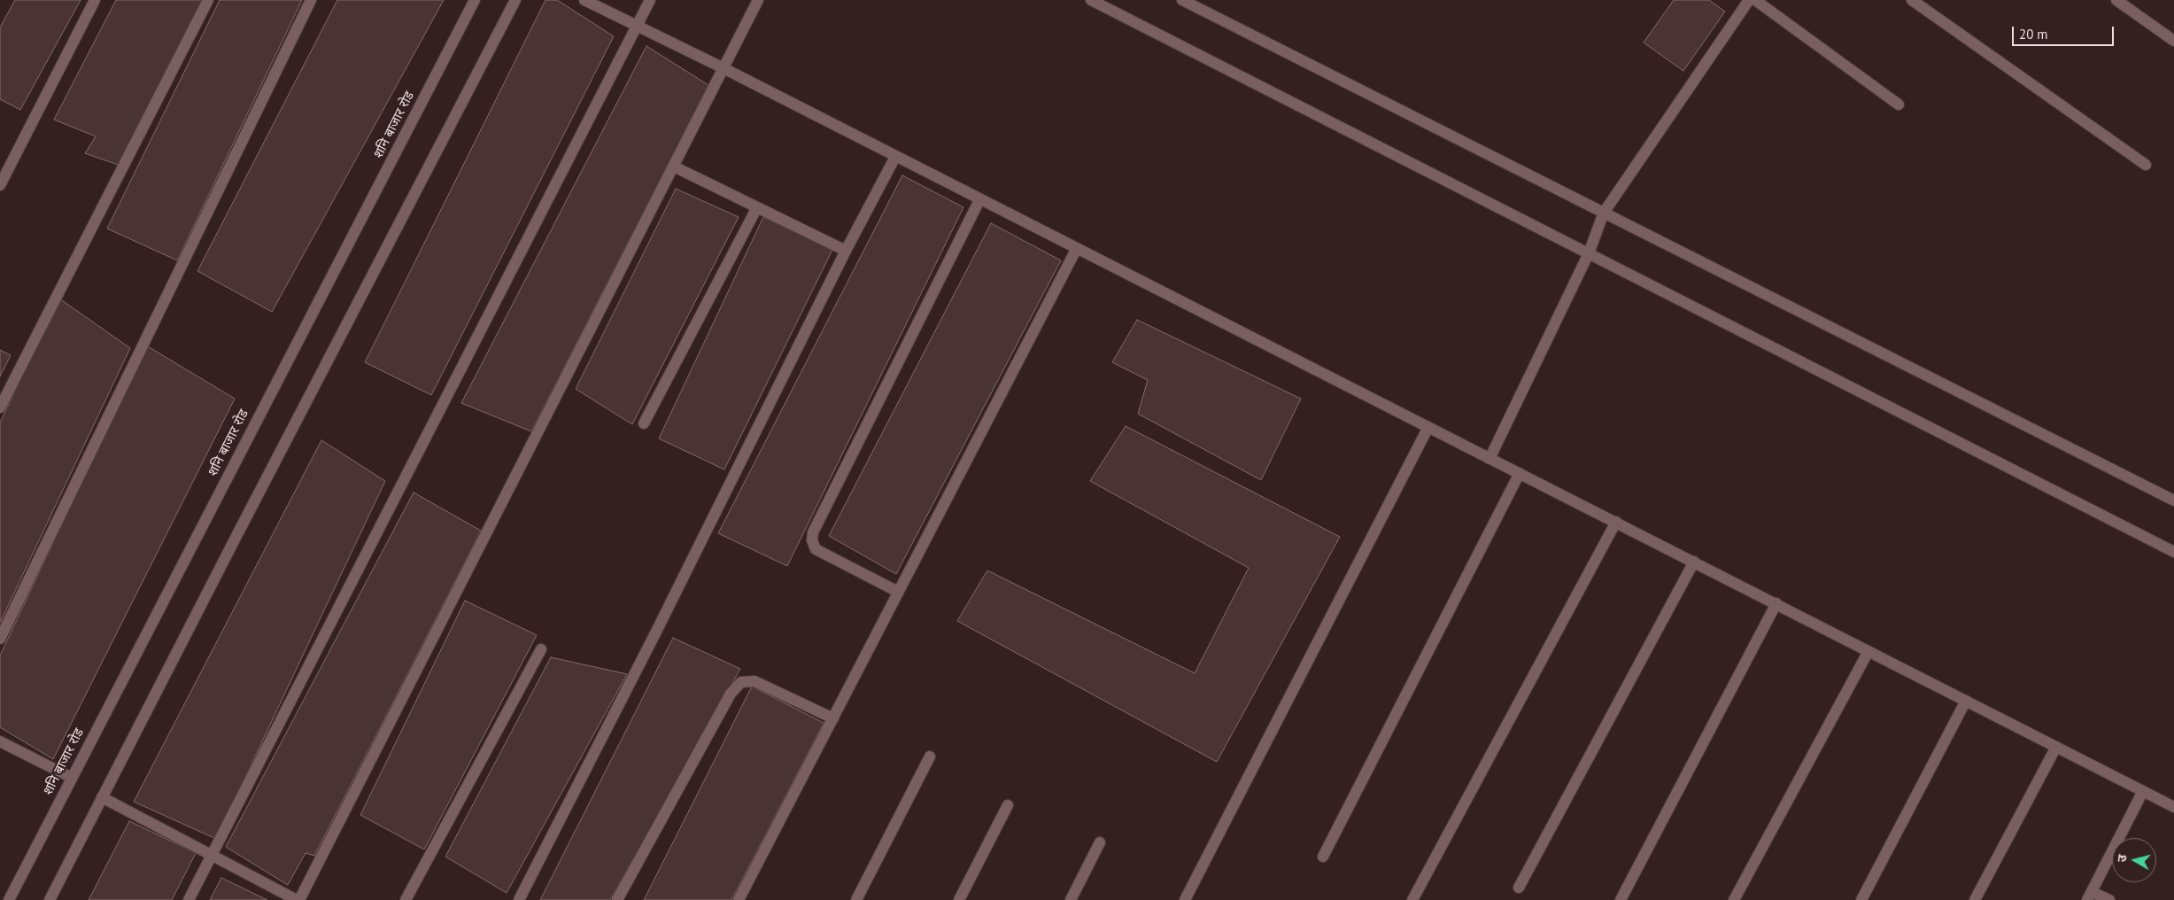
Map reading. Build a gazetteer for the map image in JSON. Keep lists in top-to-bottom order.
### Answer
{
  "streets": {
    "street": ["शनि बाजार रोड"]
  },
  "scale_bar": "20 m",
  "north": "left"
}
